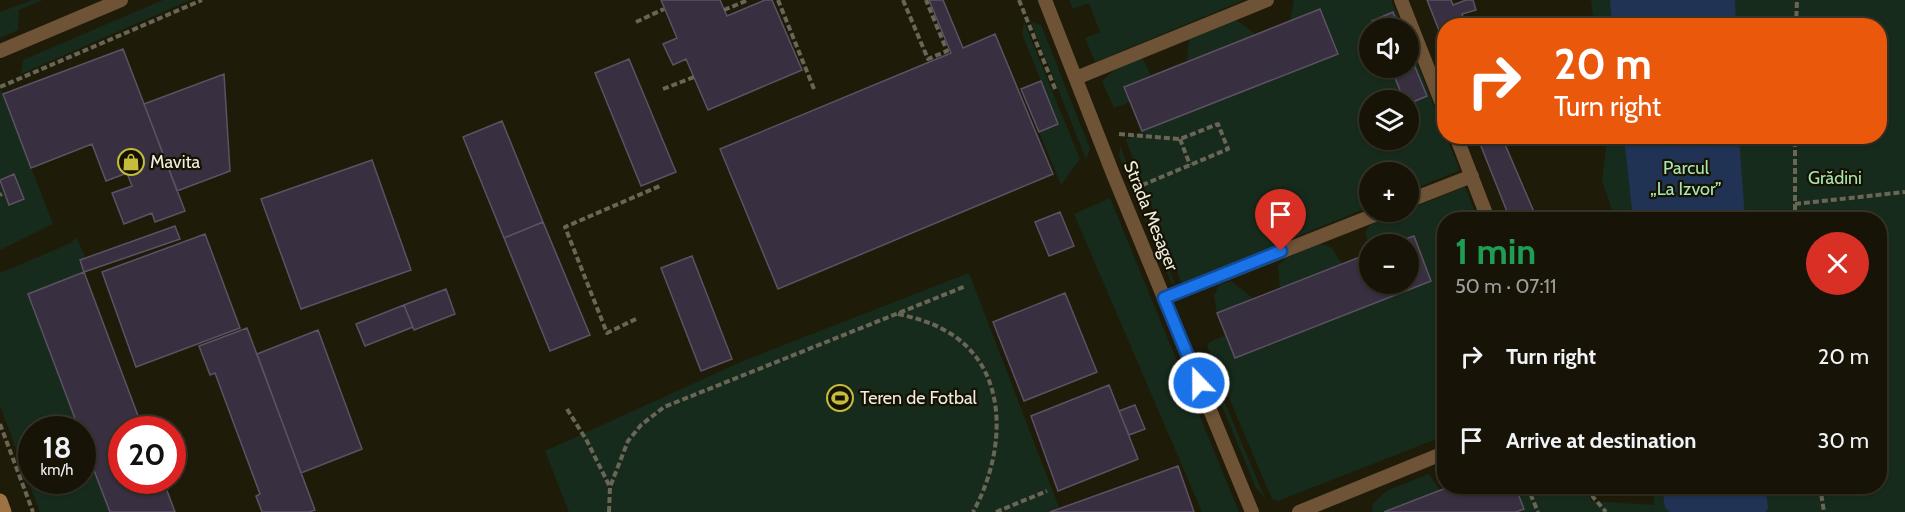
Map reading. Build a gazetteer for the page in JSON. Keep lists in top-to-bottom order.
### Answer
{
  "streets": {
    "lane": ["Strada Mesager"]
  },
  "parks": ["Parcul „La Izvor”", "Grădini"],
  "places": {
    "shop": ["Mavita"],
    "sports": ["Teren de Fotbal"]
  },
  "page": {
    "map_buttons": ["+", "−"],
    "turn": ["20 m", "Turn right"],
    "heading": ["1 min", "50 m · 07:11"],
    "list": [
      {
        "name": "Turn right",
        "value": "20 m"
      },
      {
        "name": "Arrive at destination",
        "value": "30 m"
      }
    ],
    "speed": "18 km/h",
    "limit": "20"
  }
}
